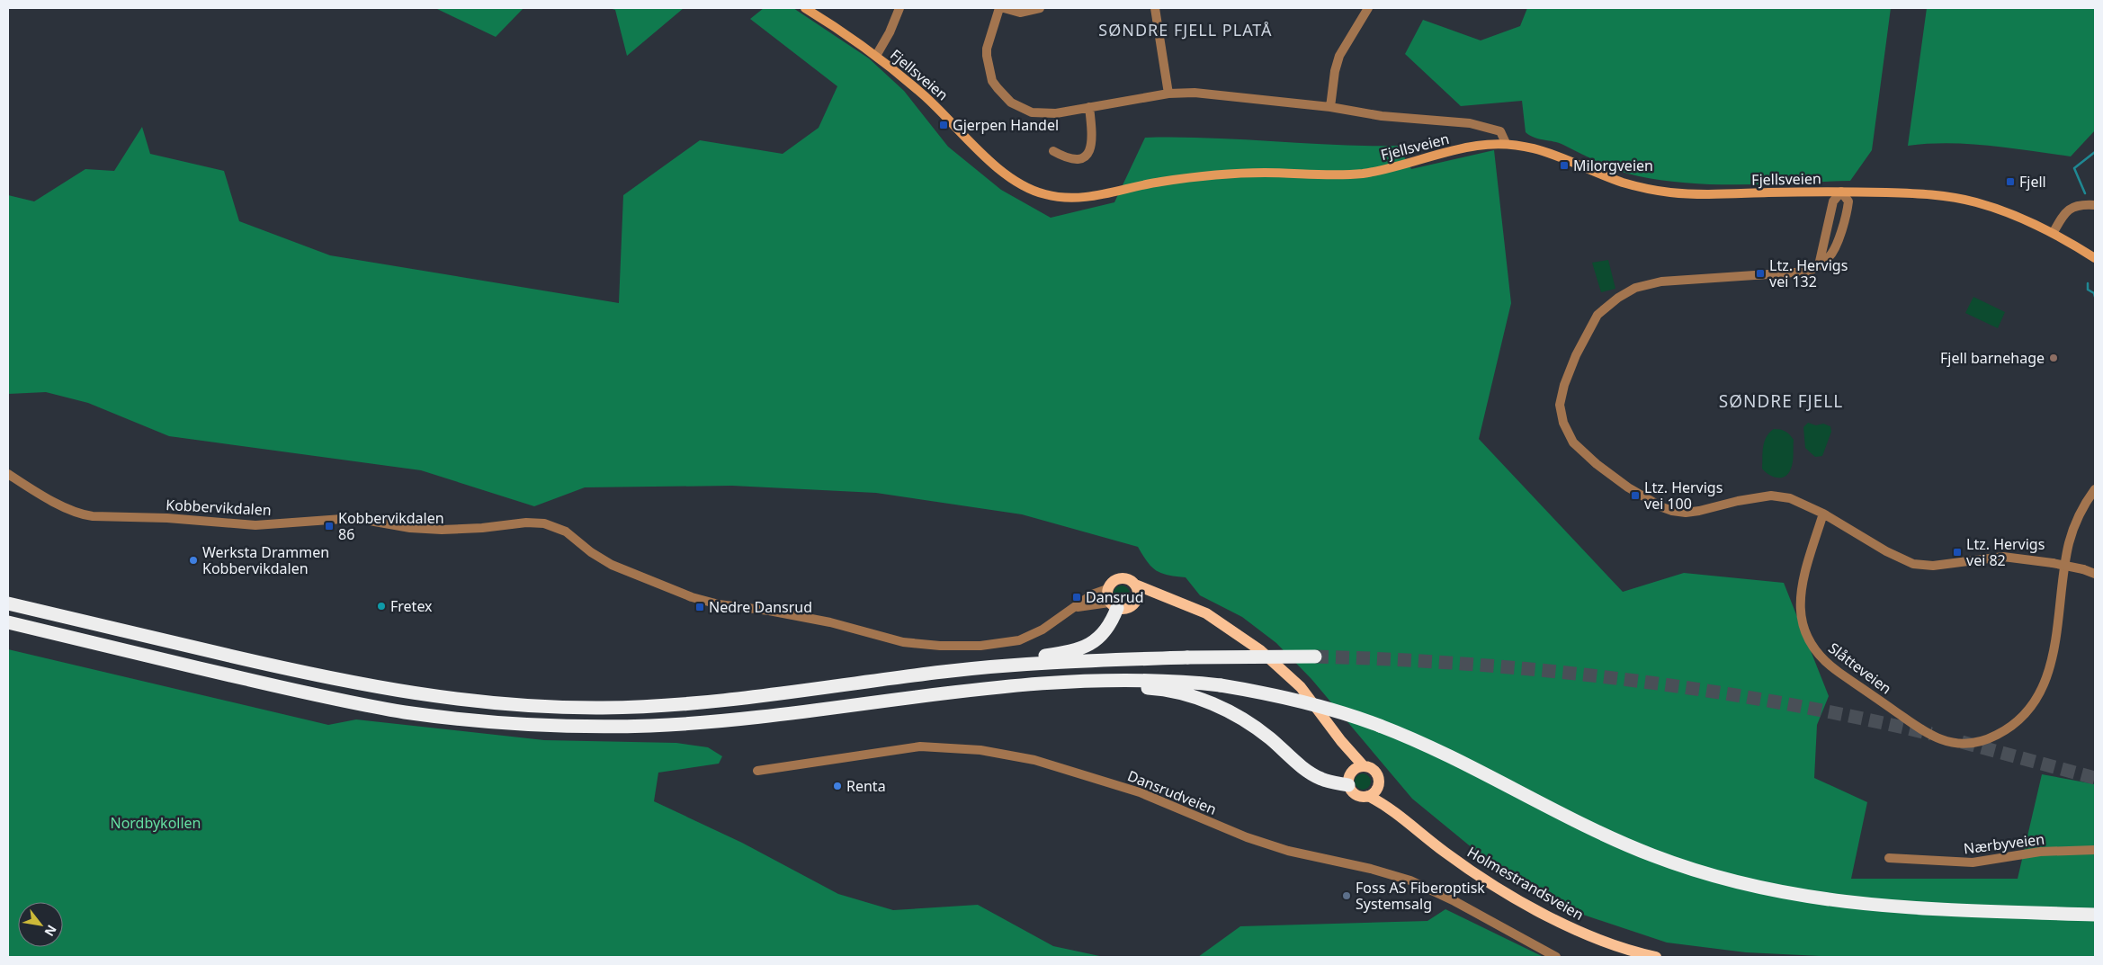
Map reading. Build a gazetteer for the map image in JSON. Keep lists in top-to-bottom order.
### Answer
{
  "streets": {
    "main road": ["Fjellsveien", "Holmestrandsveien"],
    "street": [
      "Kobbervikdalen",
      "Slåtteveien",
      "Dansrudveien",
      "Nærbyveien"
    ]
  },
  "districts": ["SØNDRE FJELL PLATÅ", "SØNDRE FJELL"],
  "parks": ["Nordbykollen"],
  "places": {
    "transit": [
      "Gjerpen Handel",
      "Milorgveien",
      "Fjell",
      "Ltz. Hervigs vei 132",
      "Ltz. Hervigs vei 100",
      "Kobbervikdalen 86",
      "Ltz. Hervigs vei 82",
      "Dansrud",
      "Nedre Dansrud"
    ],
    "other": [
      "Fjell barnehage",
      "Werksta Drammen Kobbervikdalen",
      "Fretex",
      "Renta",
      "Foss AS Fiberoptisk Systemsalg"
    ]
  },
  "north": "bottom right"
}
